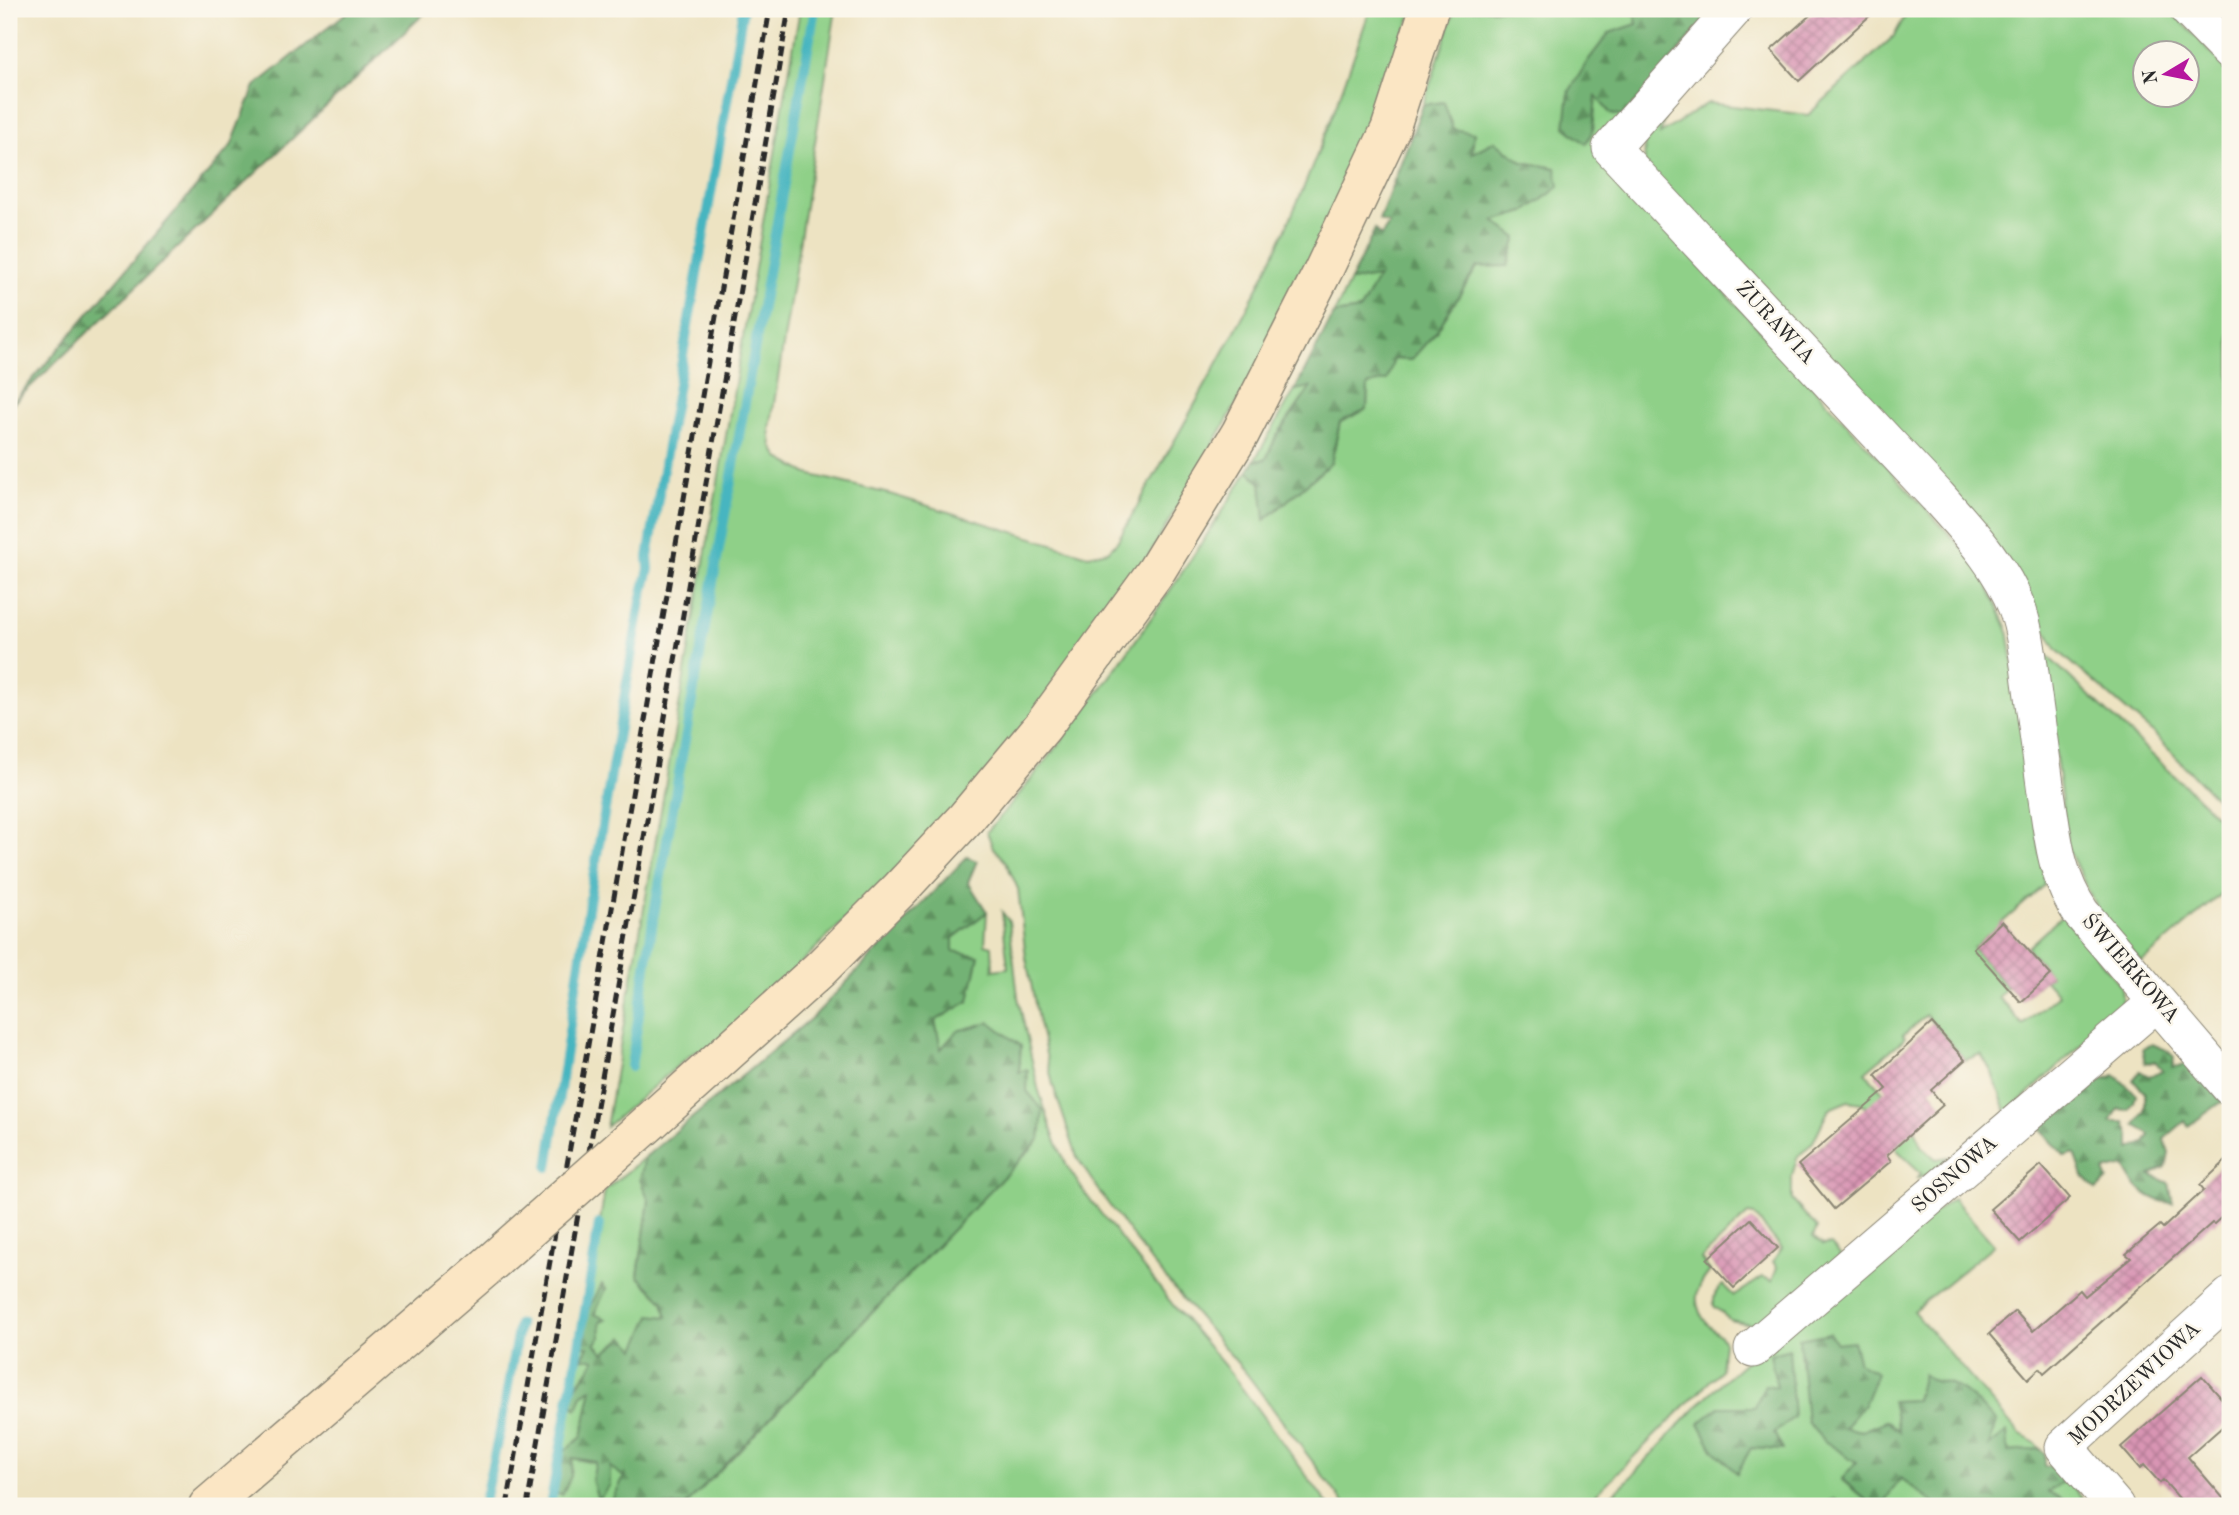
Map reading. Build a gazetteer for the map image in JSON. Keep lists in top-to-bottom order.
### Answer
{
  "streets": {
    "street": [
      "ŻURAWIA",
      "ŚWIERKOWA",
      "SOSNOWA",
      "MODRZEWIOWA"
    ]
  },
  "crossings": [
    ["ŻURAWIA", "ŚWIERKOWA"],
    ["ŚWIERKOWA", "SOSNOWA"]
  ],
  "north": "left"
}
